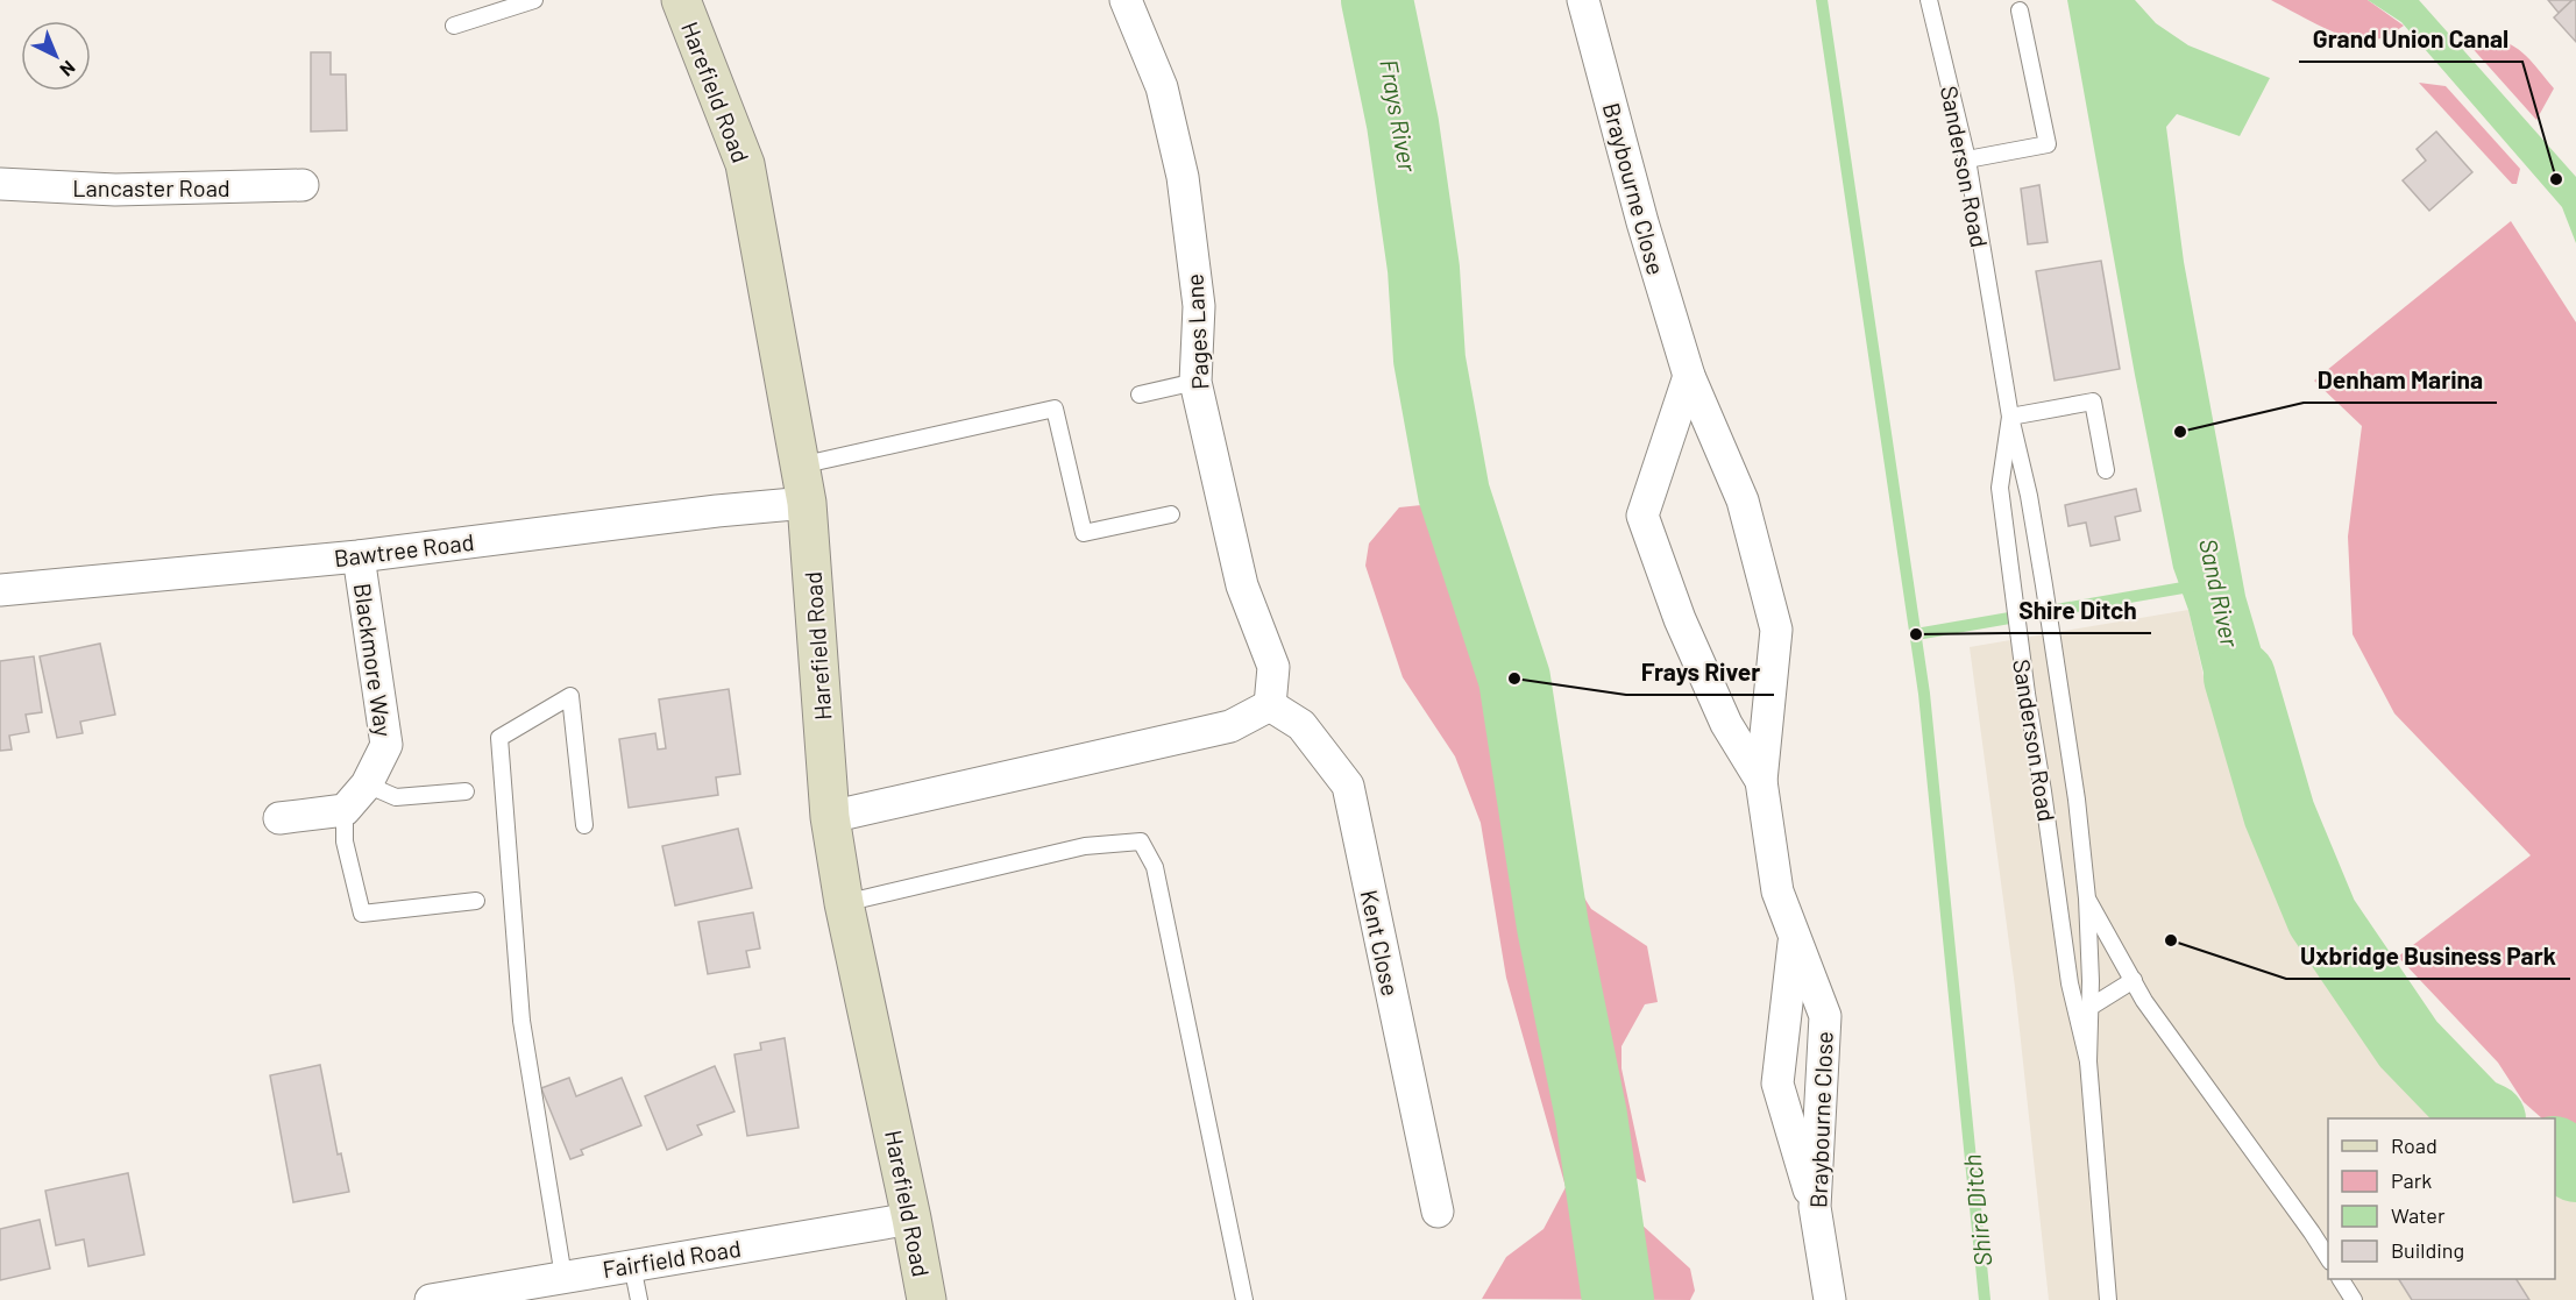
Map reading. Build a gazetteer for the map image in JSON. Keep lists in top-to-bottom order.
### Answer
{
  "streets": {
    "main road": ["Harefield Road"],
    "street": [
      "Lancaster Road",
      "Braybourne Close",
      "Pages Lane",
      "Bawtree Road",
      "Blackmore Way",
      "Kent Close",
      "Fairfield Road"
    ],
    "lane": ["Sanderson Road"]
  },
  "crossings": [
    ["Harefield Road", "Bawtree Road"],
    ["Harefield Road", "Fairfield Road"],
    ["Pages Lane", "Kent Close"],
    ["Bawtree Road", "Blackmore Way"]
  ],
  "water": ["Frays River", "Sand River", "Shire Ditch"],
  "places": [
    "Grand Union Canal",
    "Denham Marina",
    "Shire Ditch",
    "Frays River",
    "Uxbridge Business Park"
  ],
  "legend": [
    "Road",
    "Park",
    "Water",
    "Building"
  ],
  "north": "bottom right"
}
